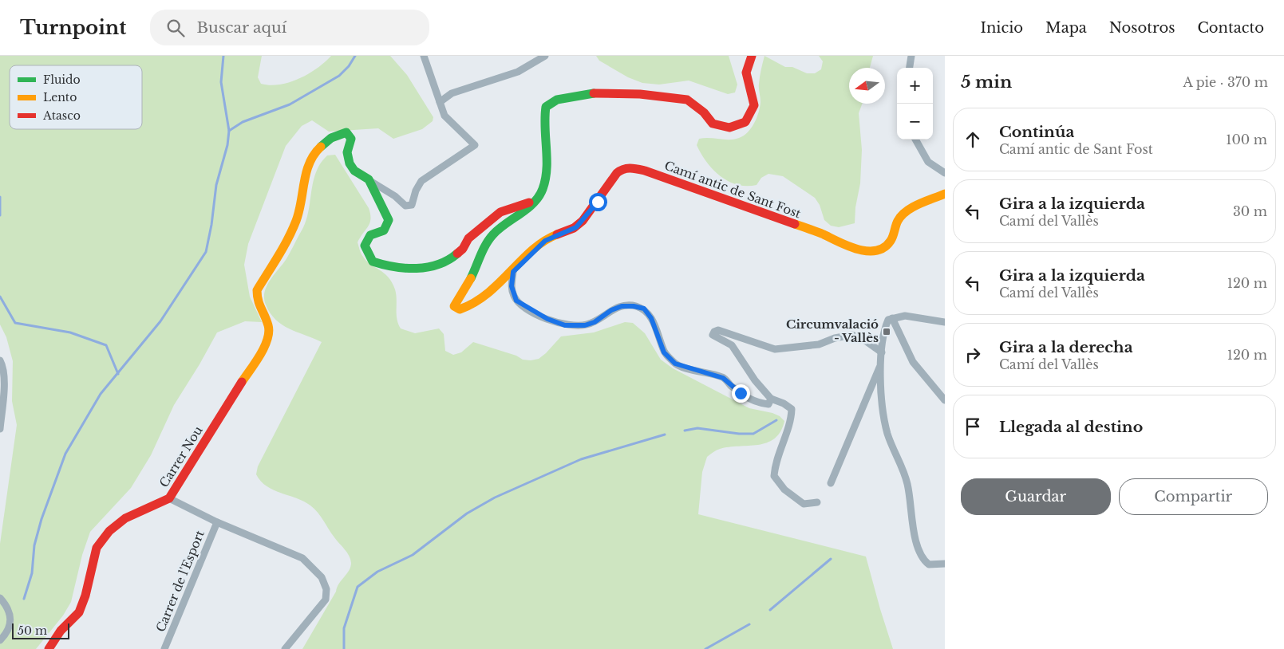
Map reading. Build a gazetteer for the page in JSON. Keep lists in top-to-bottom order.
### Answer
{
  "streets": {
    "street": ["Camí antic de Sant Fost", "Carrer Nou", "Carrer de l'Esport"]
  },
  "places": {
    "transit": ["Circumvalació - Vallès"]
  },
  "legend": ["Fluido", "Lento", "Atasco"],
  "scale_bar": "50 m",
  "north": "left",
  "page": {
    "header": "Turnpoint",
    "search": "Buscar aquí",
    "nav": [
      "Inicio",
      "Mapa",
      "Nosotros",
      "Contacto"
    ],
    "heading": ["5 min", "A pie · 370 m"],
    "map_buttons": ["+", "−"],
    "list": [
      ["Continúa", "Camí antic de Sant Fost", "100 m"],
      ["Gira a la izquierda", "Camí del Vallès", "30 m"],
      ["Gira a la izquierda", "Camí del Vallès", "120 m"],
      ["Gira a la derecha", "Camí del Vallès", "120 m"],
      "Llegada al destino"
    ],
    "buttons": ["Guardar", "Compartir"],
    "scale": "50 m"
  }
}
